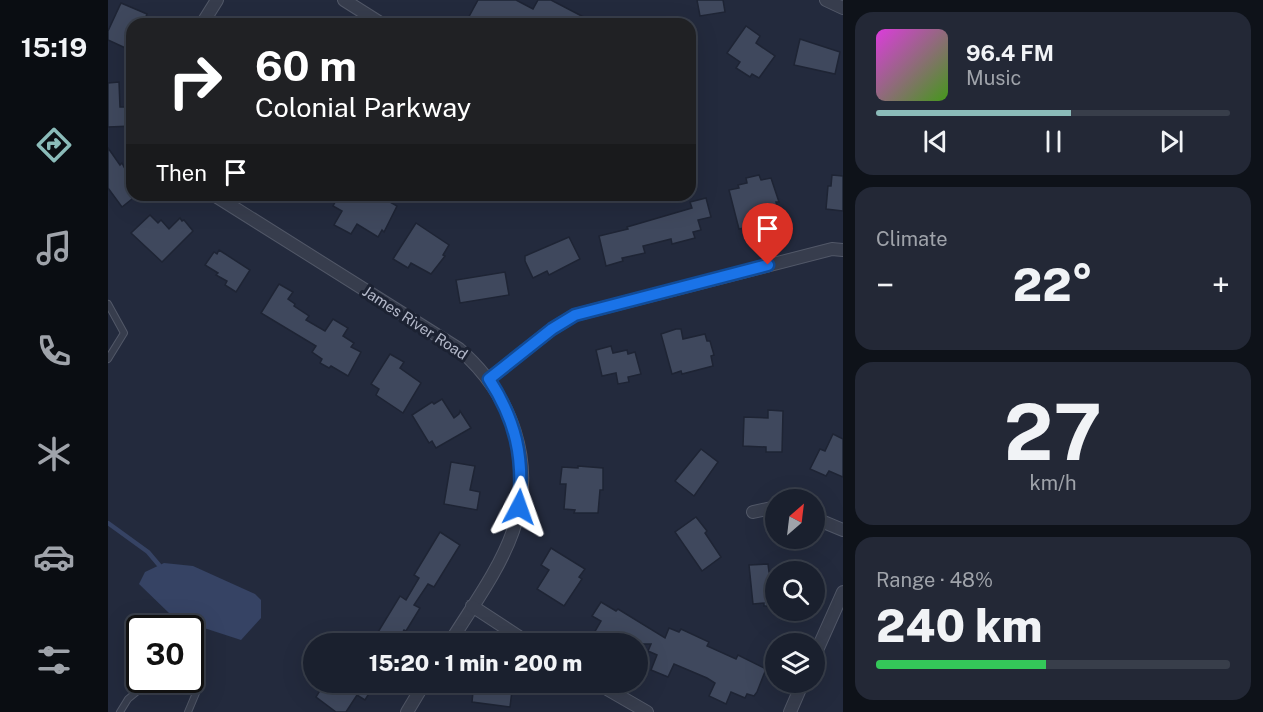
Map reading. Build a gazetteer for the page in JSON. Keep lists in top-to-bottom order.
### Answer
{
  "streets": {
    "street": ["James River Road"]
  },
  "north": "top right",
  "page": {
    "tabs": "15:19",
    "turn": ["60 m", "Colonial Parkway"],
    "song": ["96.4 FM", "Music"],
    "then": "Then",
    "tile": [
      "Climate",
      ["27", "km/h"],
      ["Range · 48%", "240 km"]
    ],
    "heat": ["−", "22°", "+"],
    "limit": "30",
    "trip": "15:20 · 1 min · 200 m"
  }
}
